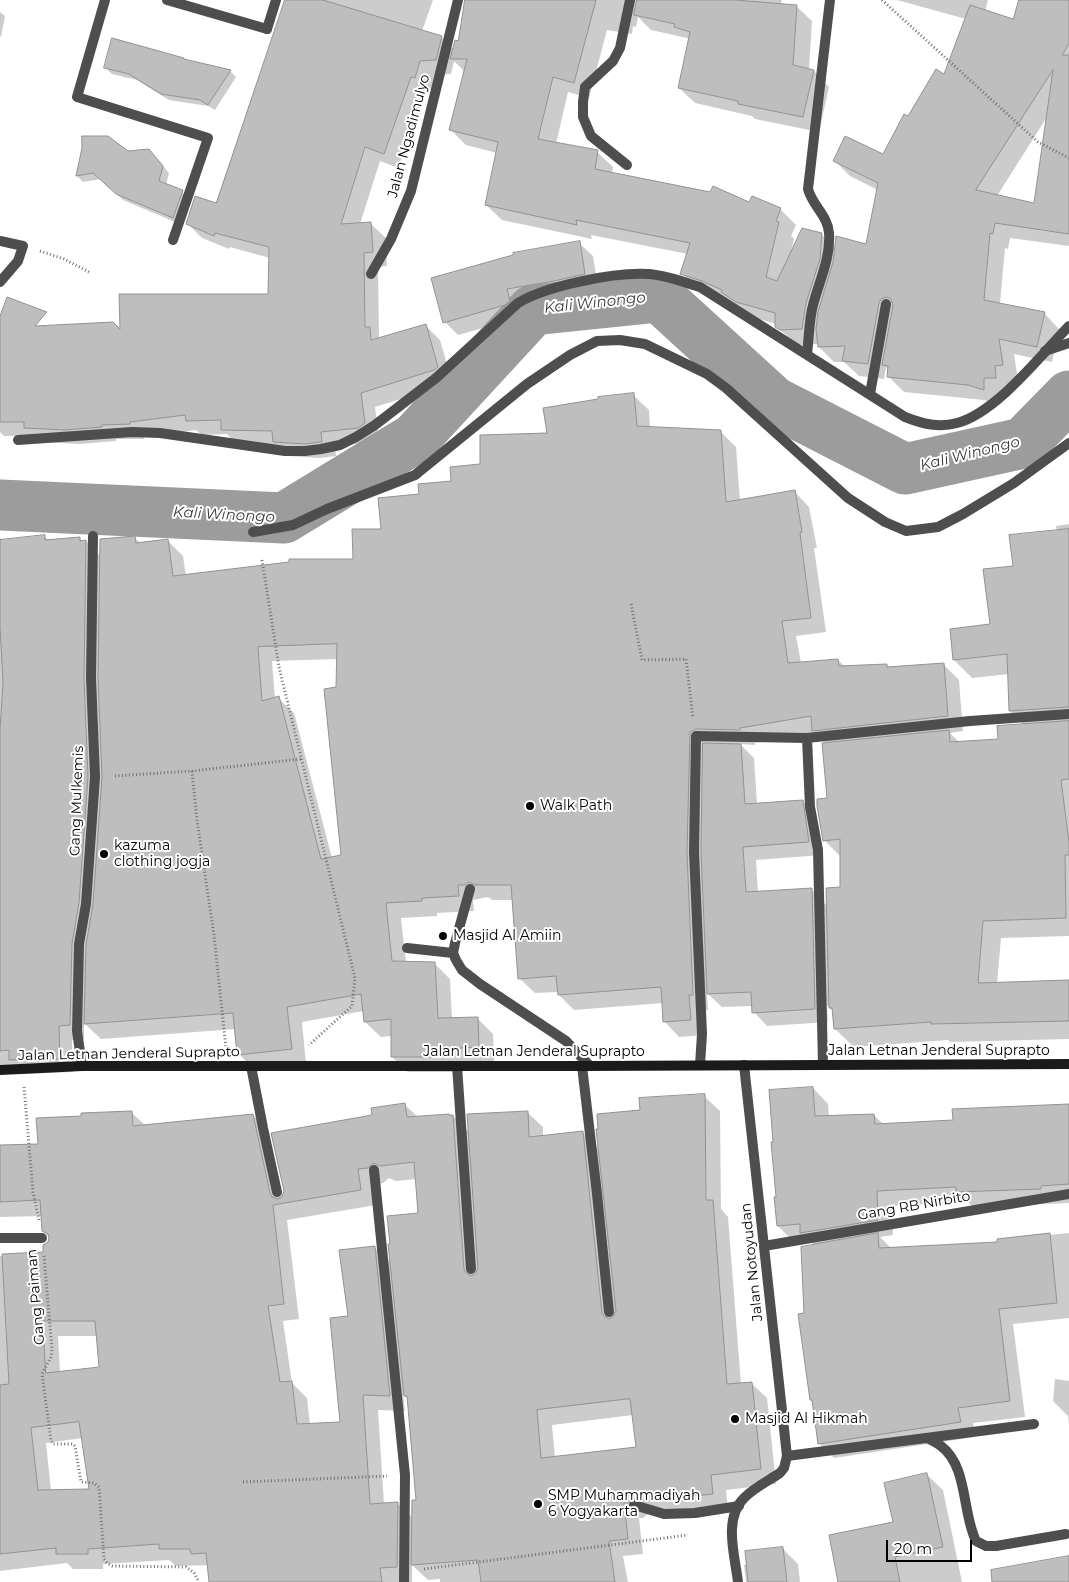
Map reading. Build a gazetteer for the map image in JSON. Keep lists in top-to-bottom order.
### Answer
{
  "streets": {
    "main road": ["Jalan Letnan Jenderal Suprapto"],
    "street": [
      "Jalan Ngadimulyo",
      "Gang Mulkemis",
      "Gang RB Nirbito",
      "Jalan Notoyudan"
    ],
    "path": ["Gang Paiman"]
  },
  "crossings": [
    ["Gang Mulkemis", "Jalan Letnan Jenderal Suprapto"],
    ["Jalan Letnan Jenderal Suprapto", "Jalan Notoyudan"],
    ["Gang RB Nirbito", "Jalan Notoyudan"]
  ],
  "water": ["Kali Winongo"],
  "places": [
    "Walk Path",
    "kazuma clothing jogja",
    "Masjid Al Amiin",
    "Masjid Al Hikmah",
    "SMP Muhammadiyah 6 Yogyakarta"
  ],
  "scale_bar": "20 m"
}
